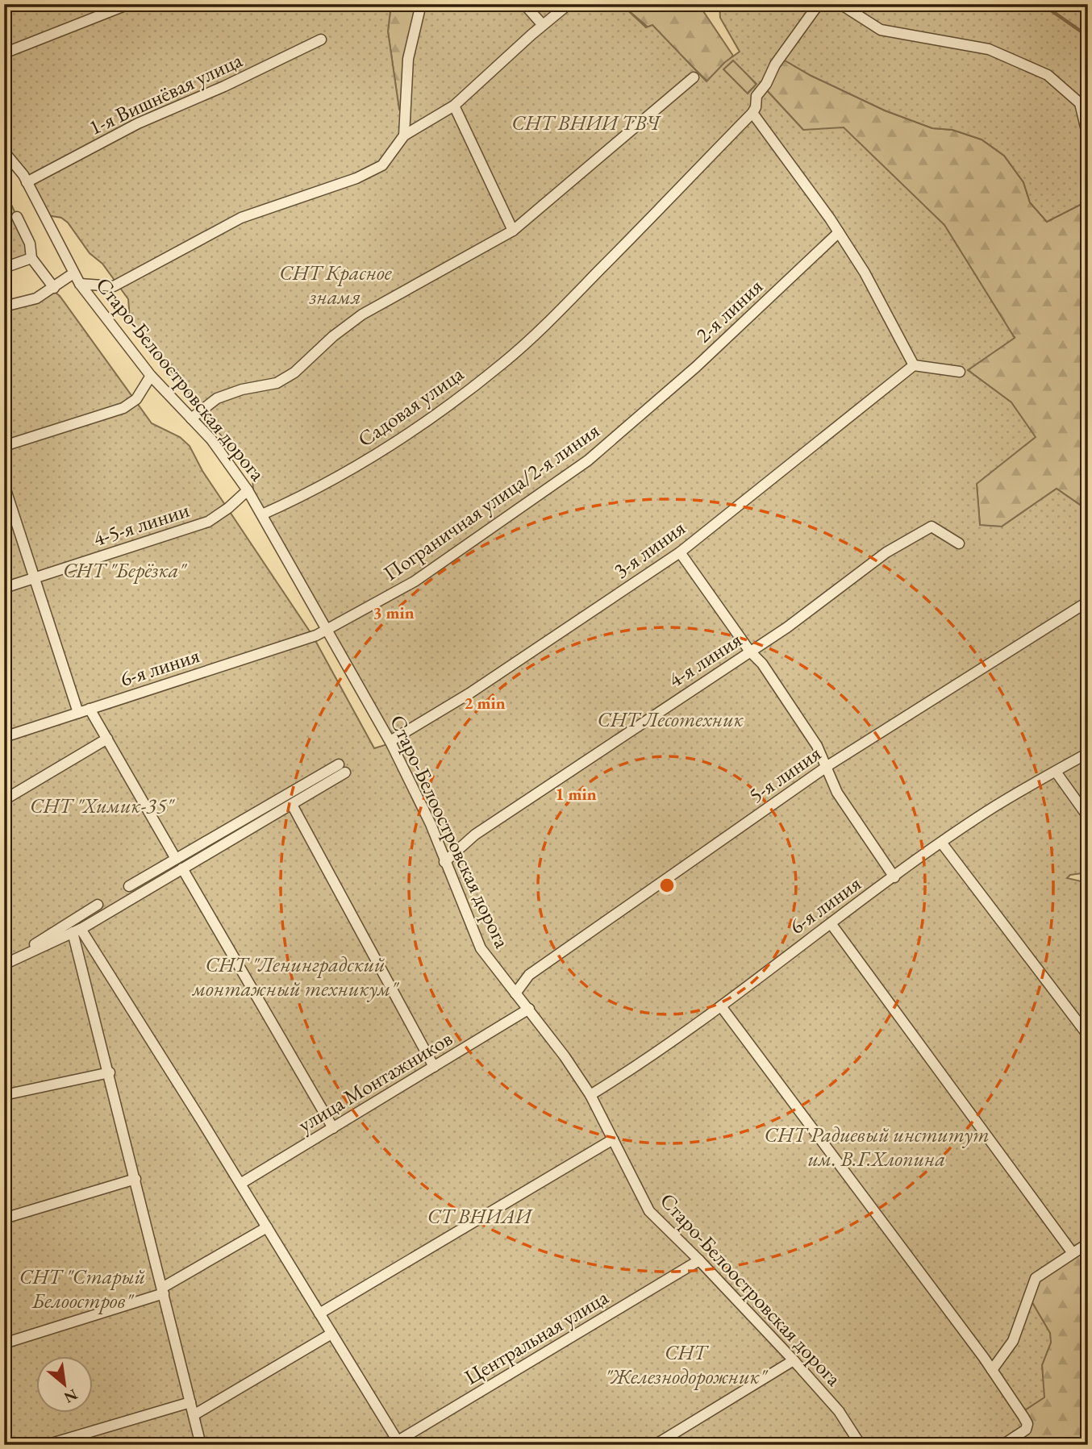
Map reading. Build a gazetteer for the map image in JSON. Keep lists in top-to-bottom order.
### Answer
{
  "streets": {
    "street": [
      "1-я Вишнёвая улица",
      "2-я линия",
      "Старо-Белоостровская дорога",
      "Садовая улица",
      "Пограничная улица/2-я линия",
      "4-5-я линии",
      "3-я линия",
      "4-я линия",
      "6-я линия",
      "5-я линия",
      "улица Монтажников",
      "Центральная улица"
    ]
  },
  "crossings": [
    ["1-я Вишнёвая улица", "Старо-Белоостровская дорога"],
    ["2-я линия", "Пограничная улица/2-я линия"],
    ["Старо-Белоостровская дорога", "Садовая улица"],
    ["Старо-Белоостровская дорога", "Пограничная улица/2-я линия"],
    ["Старо-Белоостровская дорога", "4-5-я линии"],
    ["Старо-Белоостровская дорога", "3-я линия"],
    ["Старо-Белоостровская дорога", "4-я линия"],
    ["Старо-Белоостровская дорога", "6-я линия"],
    ["Старо-Белоостровская дорога", "5-я линия"],
    ["Старо-Белоостровская дорога", "улица Монтажников"],
    ["Старо-Белоостровская дорога", "Центральная улица"],
    ["Пограничная улица/2-я линия", "6-я линия"]
  ],
  "parks": [
    "СНТ ВНИИ ТВЧ",
    "СНТ Красное знамя",
    "СНТ \"Берёзка\"",
    "СНТ Лесотехник",
    "СНТ \"Химик-35\"",
    "СНТ \"Ленинградский монтажный техникум\"",
    "СНТ Радиевый институт им. В.Г.Хлопина",
    "СТ ВНИАИ",
    "СНТ \"Старый Белоостров\"",
    "СНТ \"Железнодорожник\""
  ],
  "north": "bottom right",
  "rings": ["3 min", "2 min", "1 min"]
}
